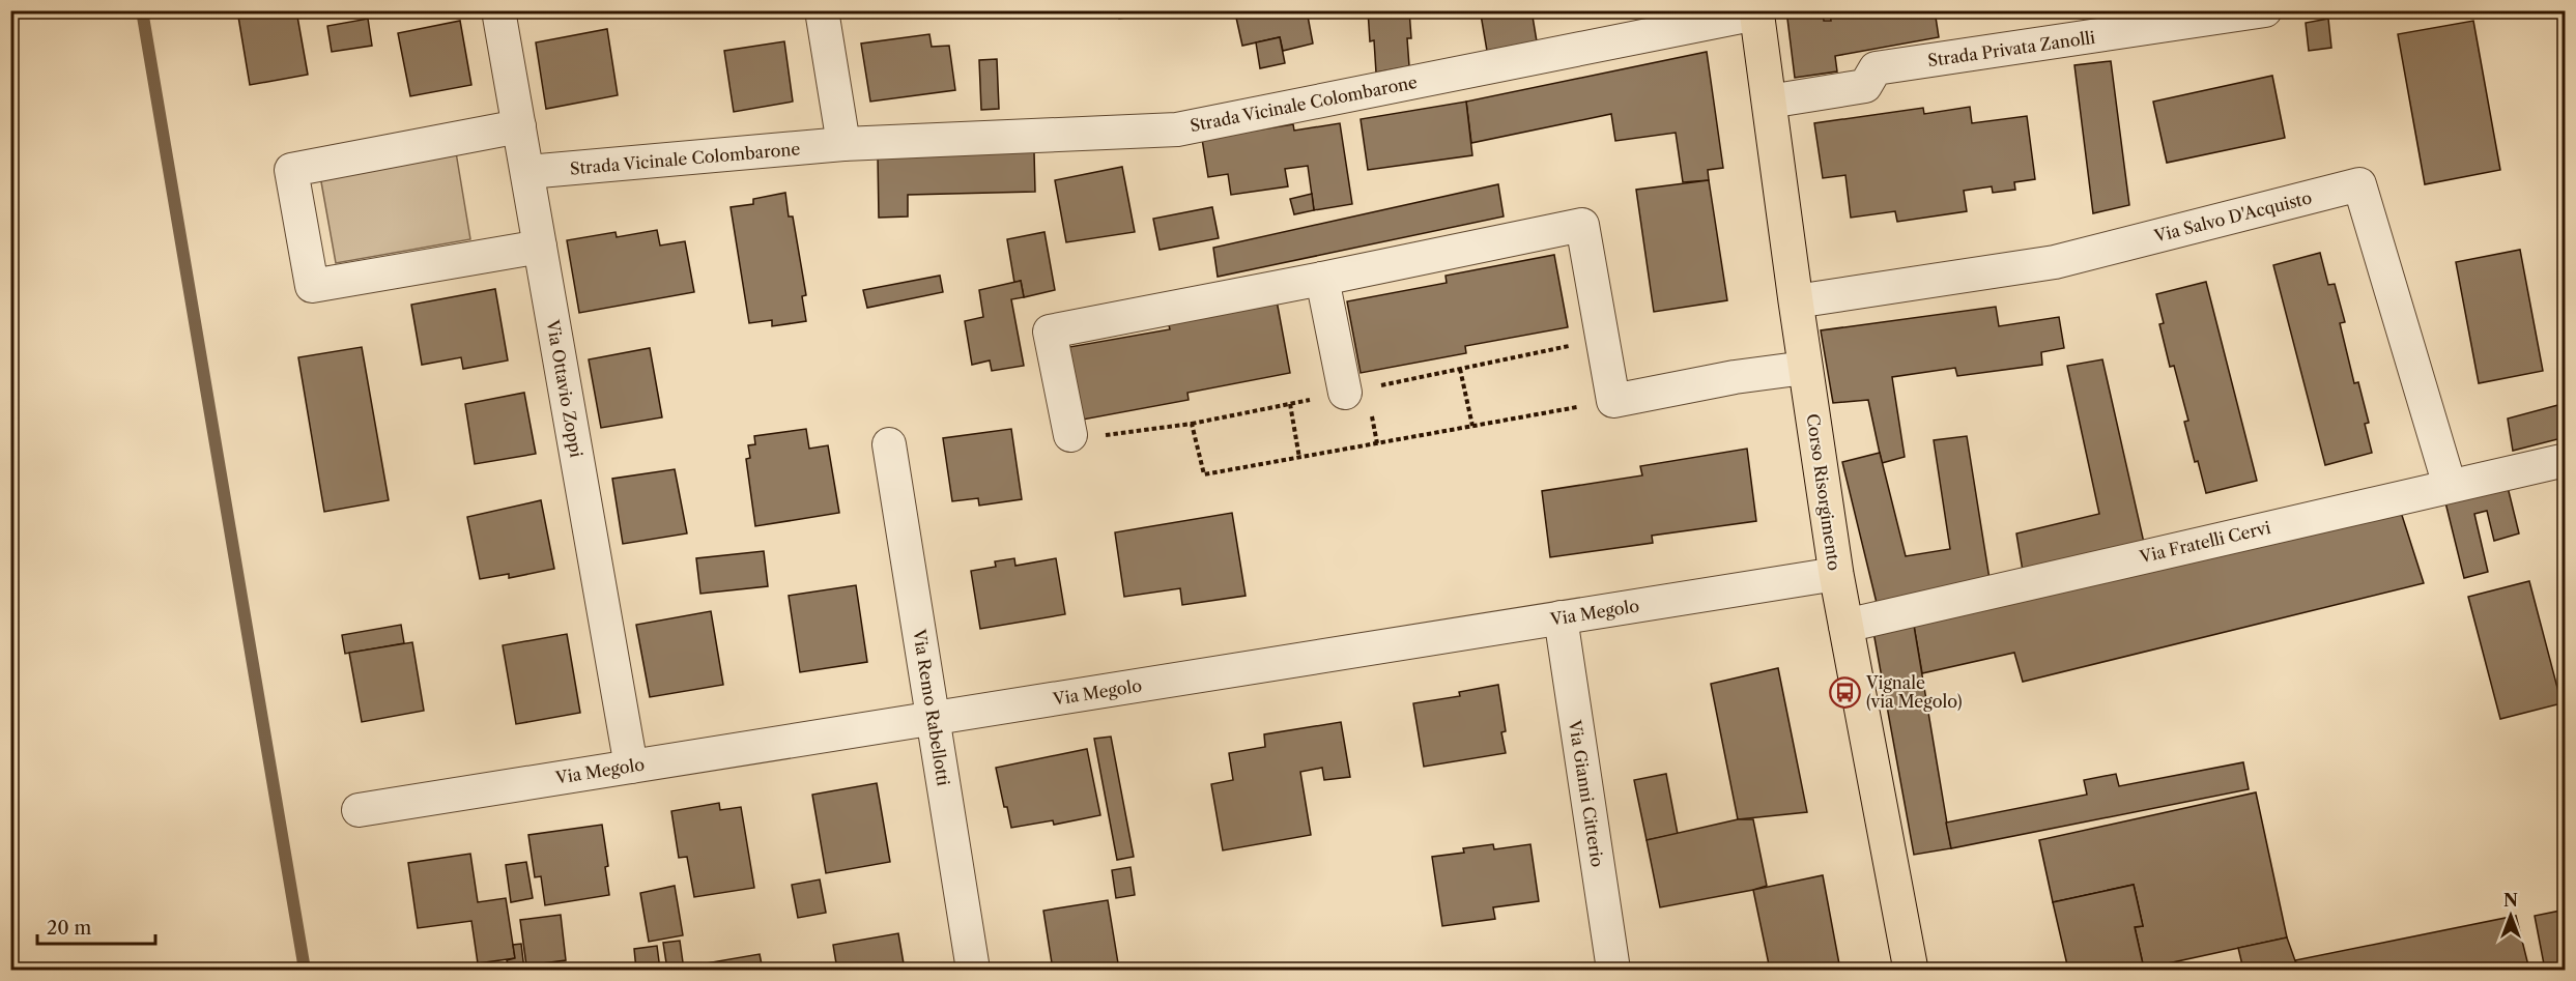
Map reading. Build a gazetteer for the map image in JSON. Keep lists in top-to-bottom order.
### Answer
{
  "streets": {
    "main road": ["Corso Risorgimento"],
    "street": [
      "Strada Privata Zanolli",
      "Strada Vicinale Colombarone",
      "Via Salvo D'Acquisto",
      "Via Ottavio Zoppi",
      "Via Fratelli Cervi",
      "Via Megolo",
      "Via Remo Rabellotti",
      "Via Gianni Citterio"
    ]
  },
  "crossings": [
    ["Strada Privata Zanolli", "Corso Risorgimento"],
    ["Strada Vicinale Colombarone", "Via Ottavio Zoppi"],
    ["Strada Vicinale Colombarone", "Corso Risorgimento"],
    ["Via Salvo D'Acquisto", "Corso Risorgimento"],
    ["Via Salvo D'Acquisto", "Via Fratelli Cervi"],
    ["Via Ottavio Zoppi", "Via Megolo"],
    ["Corso Risorgimento", "Via Fratelli Cervi"],
    ["Corso Risorgimento", "Via Megolo"],
    ["Via Megolo", "Via Remo Rabellotti"],
    ["Via Megolo", "Via Gianni Citterio"]
  ],
  "places": {
    "bus stop": ["Vignale (via Megolo)"]
  },
  "scale_bar": "20 m",
  "north": "top"
}
